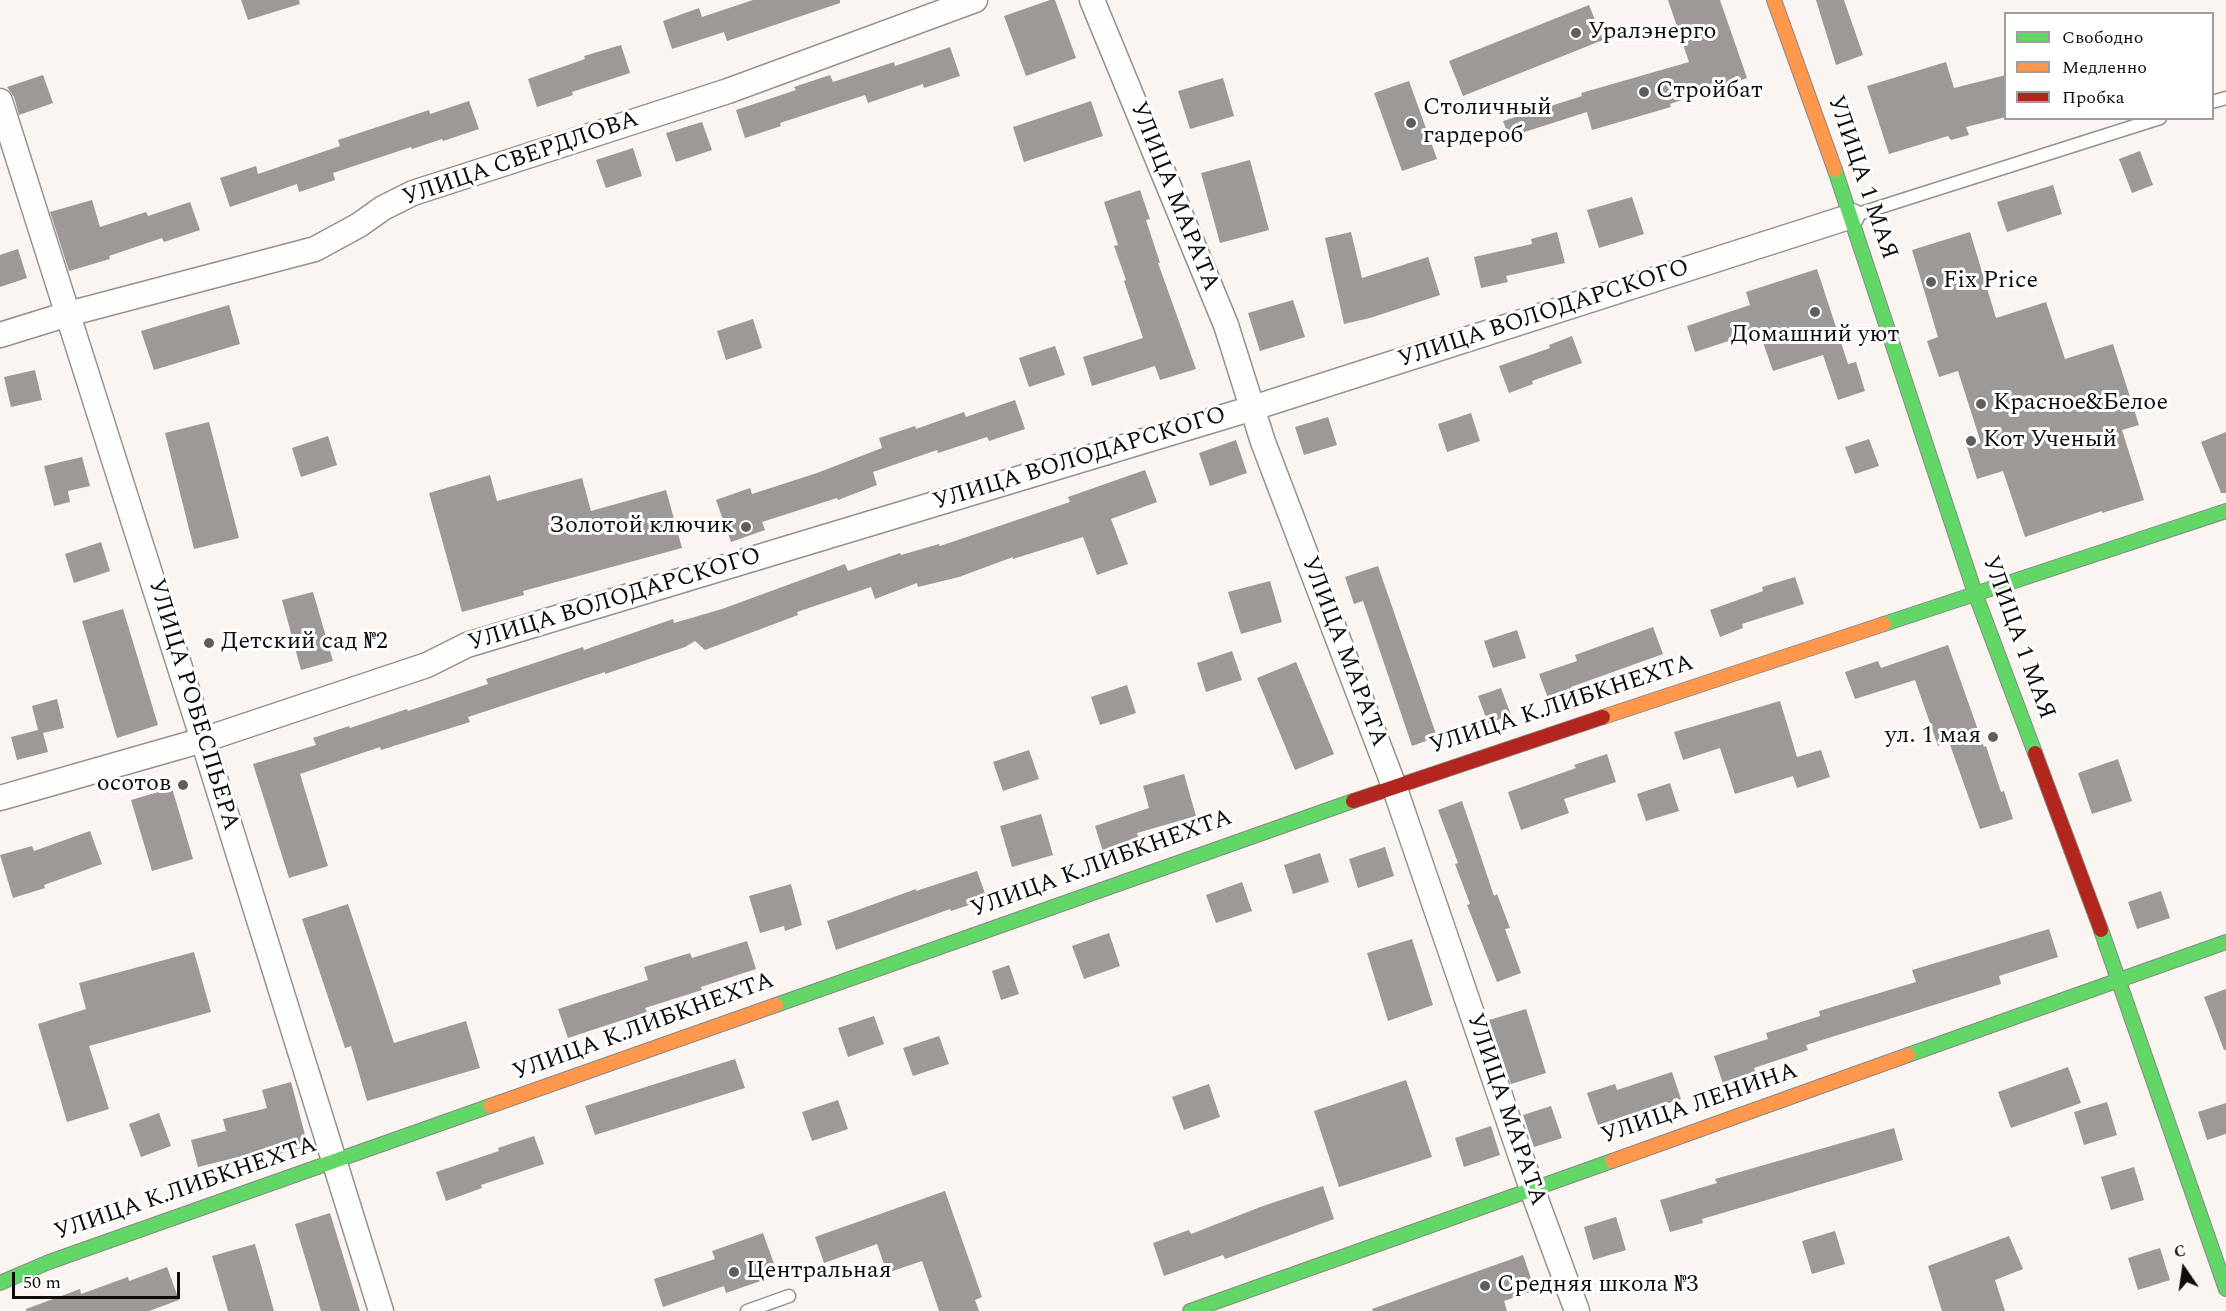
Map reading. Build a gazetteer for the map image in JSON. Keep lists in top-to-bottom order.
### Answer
{
  "streets": {
    "main road": ["УЛИЦА 1 МАЯ", "УЛИЦА К.ЛИБКНЕХТА", "УЛИЦА ЛЕНИНА"],
    "street": [
      "УЛИЦА СВЕРДЛОВА",
      "УЛИЦА МАРАТА",
      "УЛИЦА ВОЛОДАРСКОГО",
      "УЛИЦА РОБЕСПЬЕРА"
    ]
  },
  "crossings": [
    ["УЛИЦА СВЕРДЛОВА", "УЛИЦА РОБЕСПЬЕРА"],
    ["УЛИЦА 1 МАЯ", "УЛИЦА ВОЛОДАРСКОГО"],
    ["УЛИЦА 1 МАЯ", "УЛИЦА К.ЛИБКНЕХТА"],
    ["УЛИЦА 1 МАЯ", "УЛИЦА ЛЕНИНА"],
    ["УЛИЦА МАРАТА", "УЛИЦА ВОЛОДАРСКОГО"],
    ["УЛИЦА МАРАТА", "УЛИЦА К.ЛИБКНЕХТА"],
    ["УЛИЦА МАРАТА", "УЛИЦА ЛЕНИНА"],
    ["УЛИЦА ВОЛОДАРСКОГО", "УЛИЦА РОБЕСПЬЕРА"],
    ["УЛИЦА РОБЕСПЬЕРА", "УЛИЦА К.ЛИБКНЕХТА"]
  ],
  "places": [
    "Уралэнерго",
    "Стройбат",
    "Столичный гардероб",
    "Fix Price",
    "Домашний уют",
    "Красное&Белое",
    "Кот Ученый",
    "Золотой ключик",
    "Детский сад №2",
    "ул. 1 мая",
    "осотов",
    "Центральная",
    "Средняя школа №3"
  ],
  "legend": ["Свободно", "Медленно", "Пробка"],
  "scale_bar": "50 m",
  "north": "top"
}
